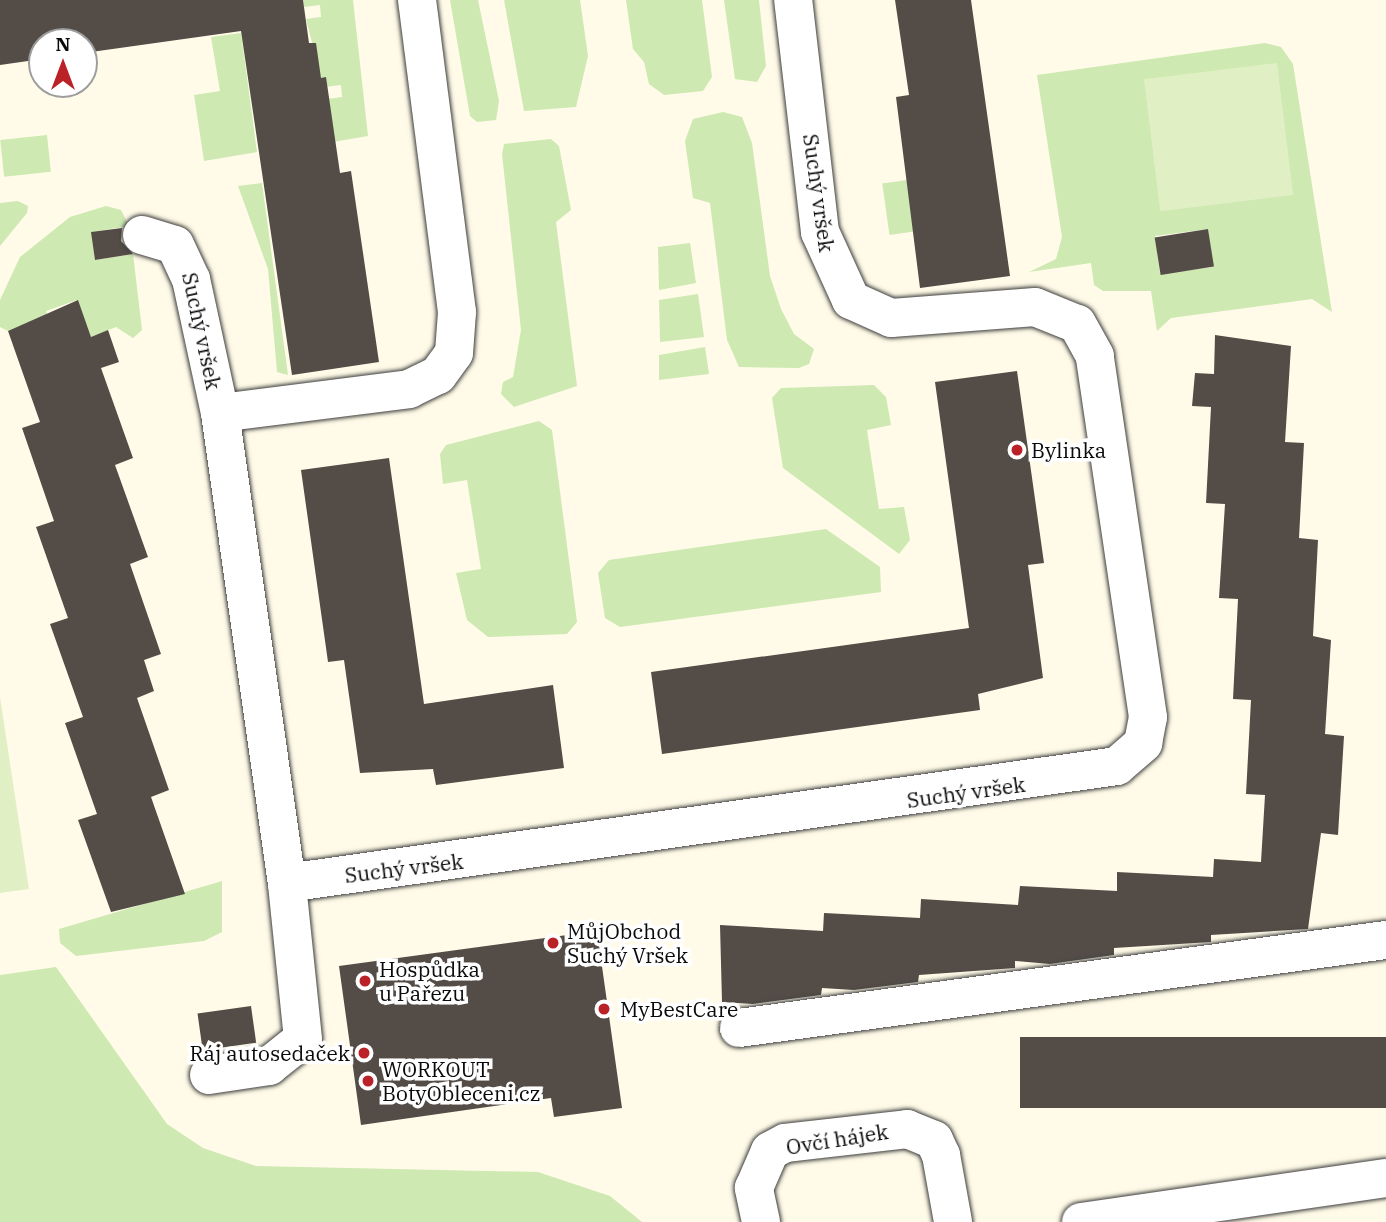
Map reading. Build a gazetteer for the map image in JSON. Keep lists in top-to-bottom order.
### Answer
{
  "streets": {
    "street": ["Suchý vršek", "Ovčí hájek"]
  },
  "places": [
    "Bylinka",
    "MůjObchod Suchý Vršek",
    "Hospůdka u Pařezu",
    "MyBestCare",
    "Ráj autosedaček",
    "WORKOUT BotyObleceni.cz"
  ],
  "north": "top"
}
